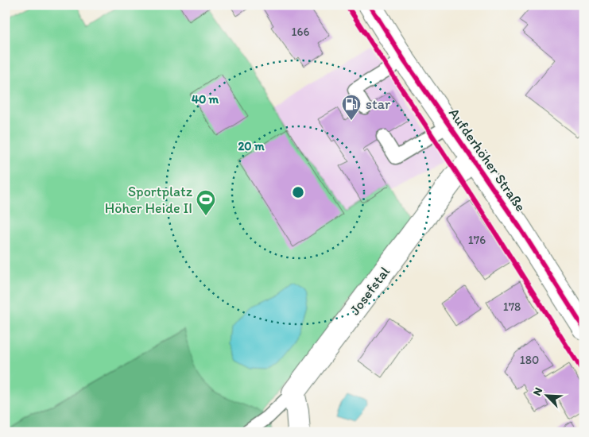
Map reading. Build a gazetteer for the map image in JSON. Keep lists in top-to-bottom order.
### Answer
{
  "streets": {
    "main road": ["Aufderhöher Straße", "Josefstal"]
  },
  "crossings": [
    ["Aufderhöher Straße", "Josefstal"]
  ],
  "places": {
    "fuel station": ["star"],
    "sports": ["Sportplatz Höher Heide II"]
  },
  "house_numbers": [
    "166",
    "176",
    "178",
    "180"
  ],
  "north": "top left",
  "rings": ["40 m", "20 m"]
}
